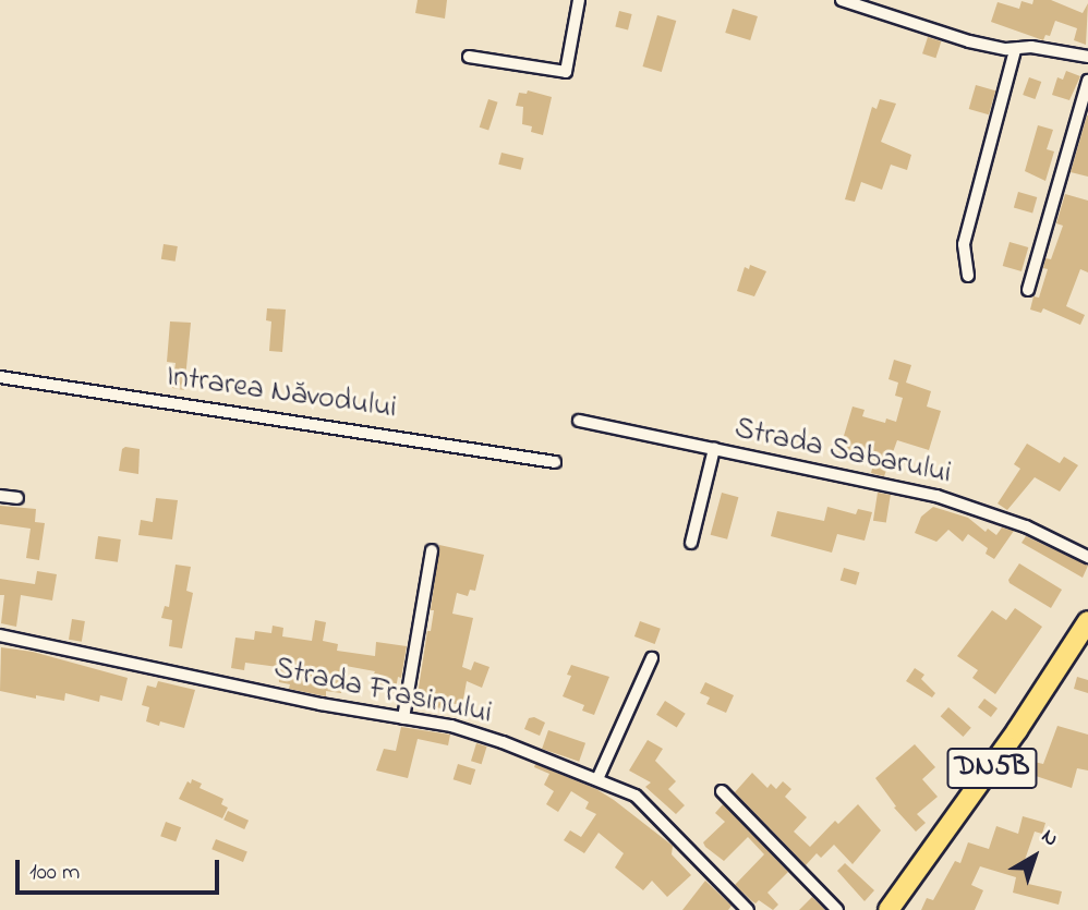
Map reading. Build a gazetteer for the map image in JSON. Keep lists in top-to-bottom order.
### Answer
{
  "streets": {
    "main road": ["DN5B"],
    "street": ["Intrarea Năvodului", "Strada Sabarului", "Strada Frasinului"]
  },
  "scale_bar": "100 m",
  "north": "top right"
}
